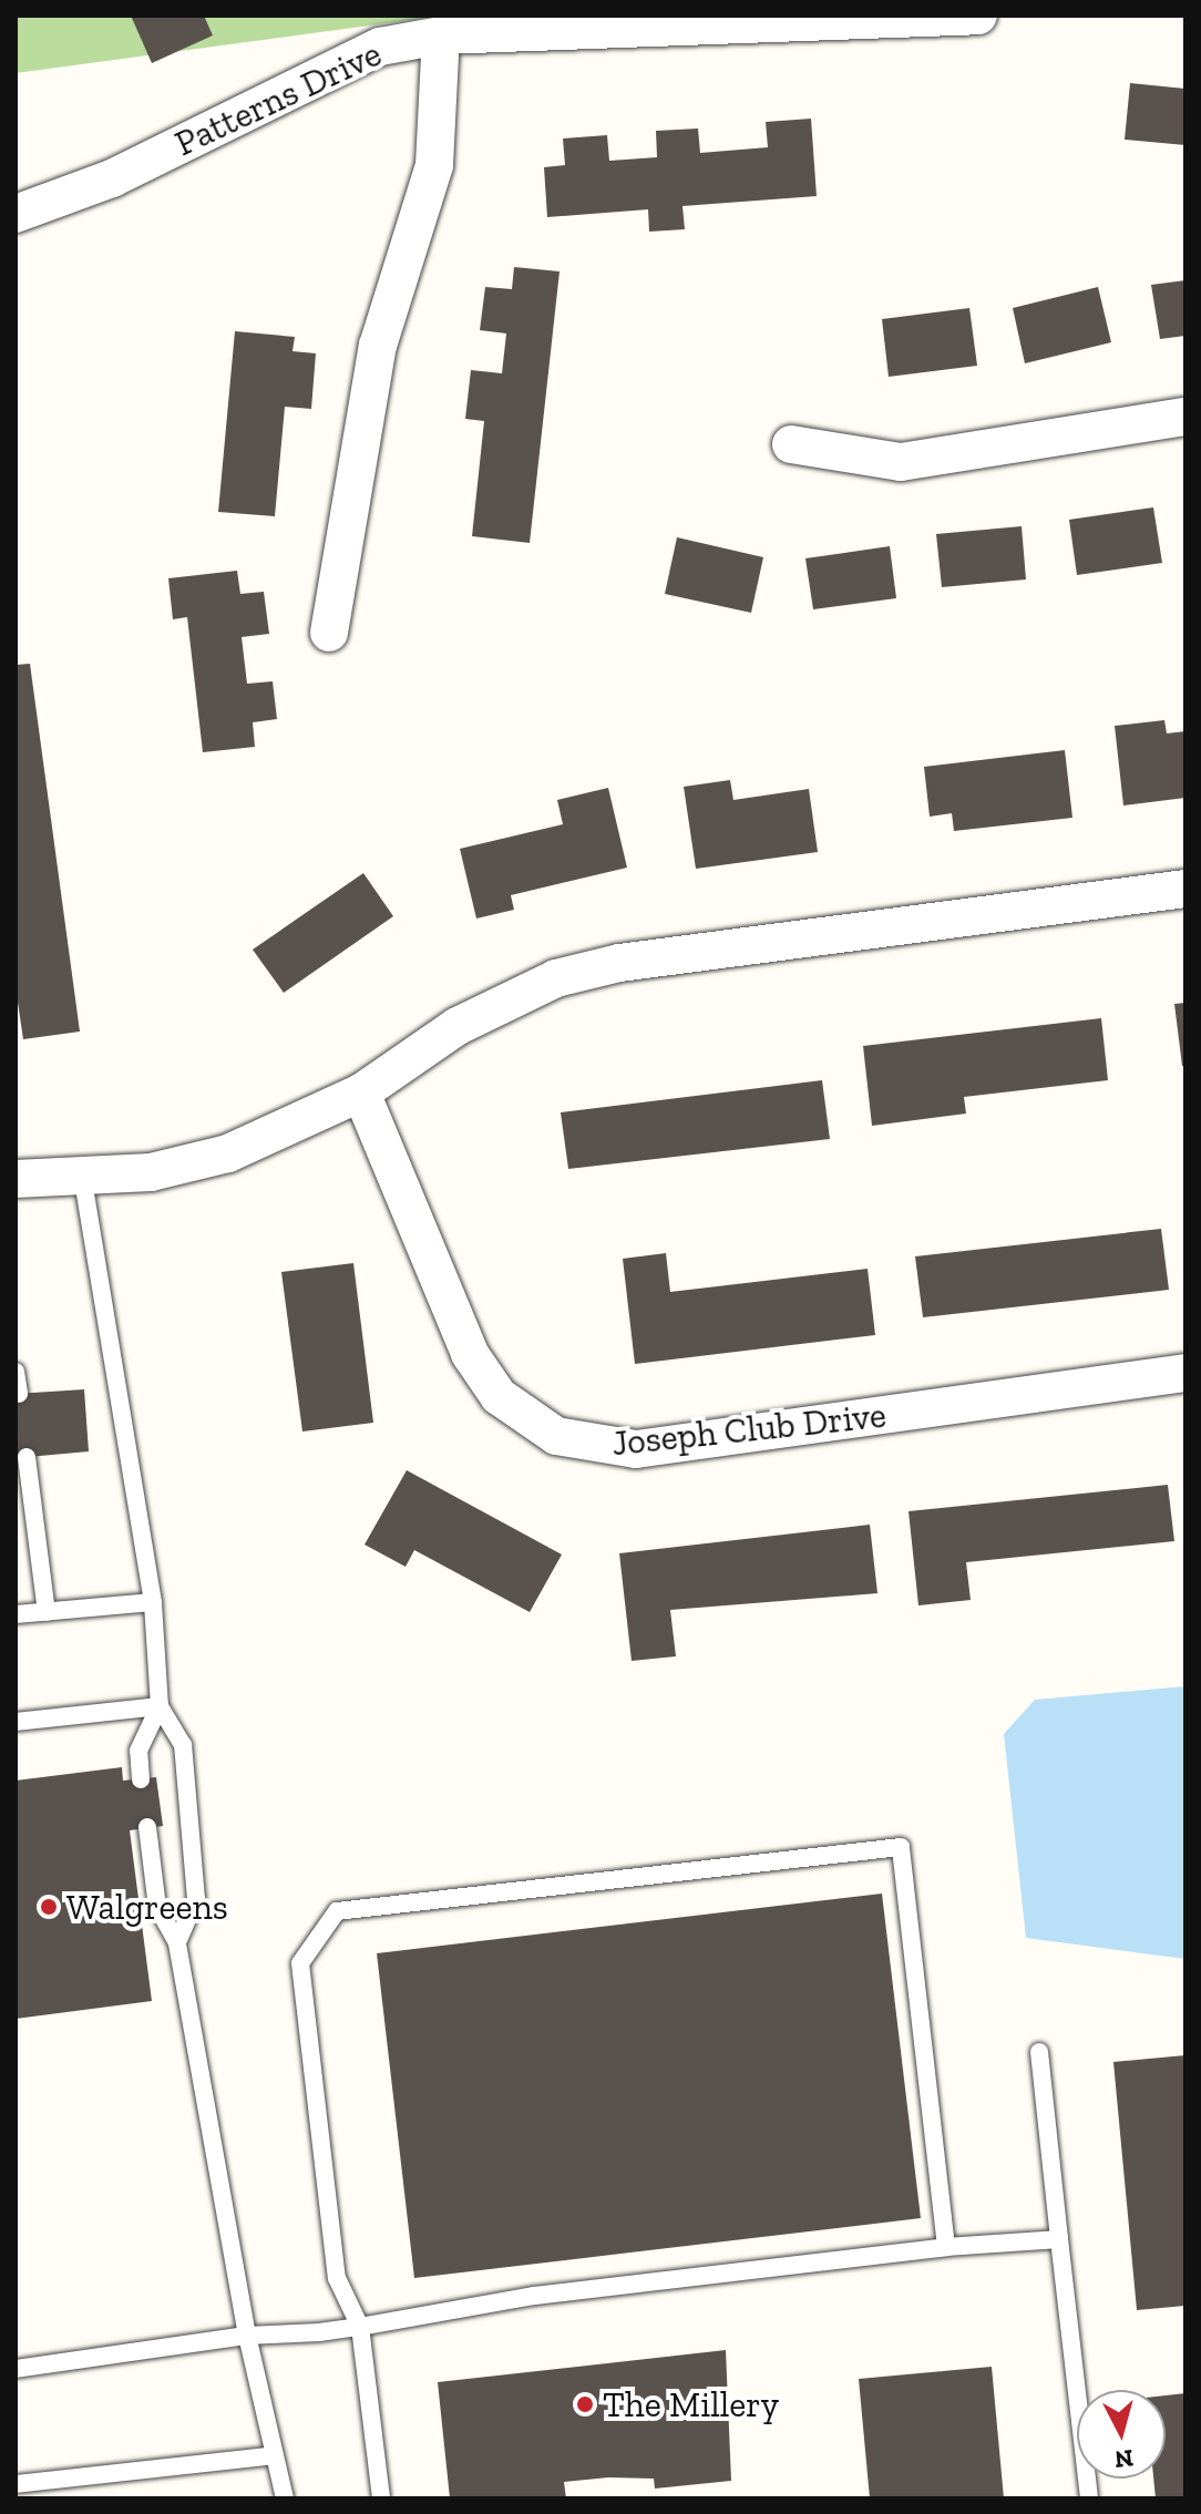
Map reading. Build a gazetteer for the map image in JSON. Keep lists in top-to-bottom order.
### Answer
{
  "streets": {
    "street": ["Patterns Drive", "Joseph Club Drive"]
  },
  "places": ["Walgreens", "The Millery"],
  "north": "bottom"
}
